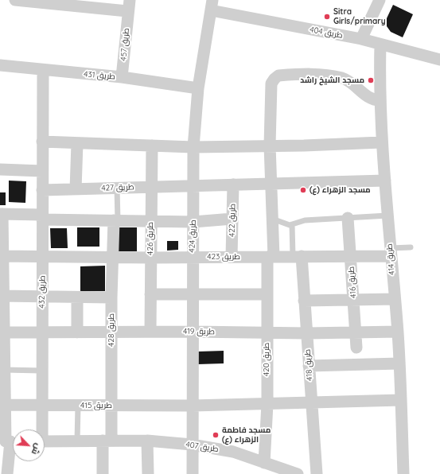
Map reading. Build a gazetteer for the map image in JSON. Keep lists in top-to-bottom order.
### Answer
{
  "streets": {
    "street": [
      "طريق 404",
      "طريق 457",
      "طريق 431",
      "طريق 427",
      "طريق 422",
      "طريق 424",
      "طريق 426",
      "طريق 423",
      "طريق 414",
      "طريق 416",
      "طريق 432",
      "طريق 428",
      "طريق 419",
      "طريق 420",
      "طريق 418",
      "طريق 415",
      "طريق 407"
    ]
  },
  "crossings": [
    ["طريق 404", "طريق 424"],
    ["طريق 404", "طريق 414"],
    ["طريق 457", "طريق 431"],
    ["طريق 431", "طريق 424"],
    ["طريق 431", "طريق 432"],
    ["طريق 427", "طريق 422"],
    ["طريق 427", "طريق 424"],
    ["طريق 427", "طريق 426"],
    ["طريق 427", "طريق 414"],
    ["طريق 427", "طريق 432"],
    ["طريق 427", "طريق 420"],
    ["طريق 422", "طريق 423"],
    ["طريق 424", "طريق 423"],
    ["طريق 424", "طريق 419"],
    ["طريق 424", "طريق 415"],
    ["طريق 424", "طريق 407"],
    ["طريق 426", "طريق 423"],
    ["طريق 426", "طريق 419"],
    ["طريق 423", "طريق 414"],
    ["طريق 423", "طريق 416"],
    ["طريق 423", "طريق 432"],
    ["طريق 423", "طريق 428"],
    ["طريق 423", "طريق 420"],
    ["طريق 423", "طريق 418"],
    ["طريق 414", "طريق 419"],
    ["طريق 414", "طريق 420"],
    ["طريق 414", "طريق 415"],
    ["طريق 416", "طريق 419"],
    ["طريق 432", "طريق 419"],
    ["طريق 432", "طريق 415"],
    ["طريق 428", "طريق 419"],
    ["طريق 428", "طريق 415"],
    ["طريق 428", "طريق 407"],
    ["طريق 419", "طريق 420"],
    ["طريق 419", "طريق 418"],
    ["طريق 420", "طريق 415"],
    ["طريق 420", "طريق 407"],
    ["طريق 418", "طريق 415"]
  ],
  "places": [
    "Sitra Girls/primary",
    "مسجد الشيخ راشد",
    "مسجد الزهراء (ع)",
    "مسجد فاطمة الزهراء (ع)"
  ],
  "north": "bottom right"
}
